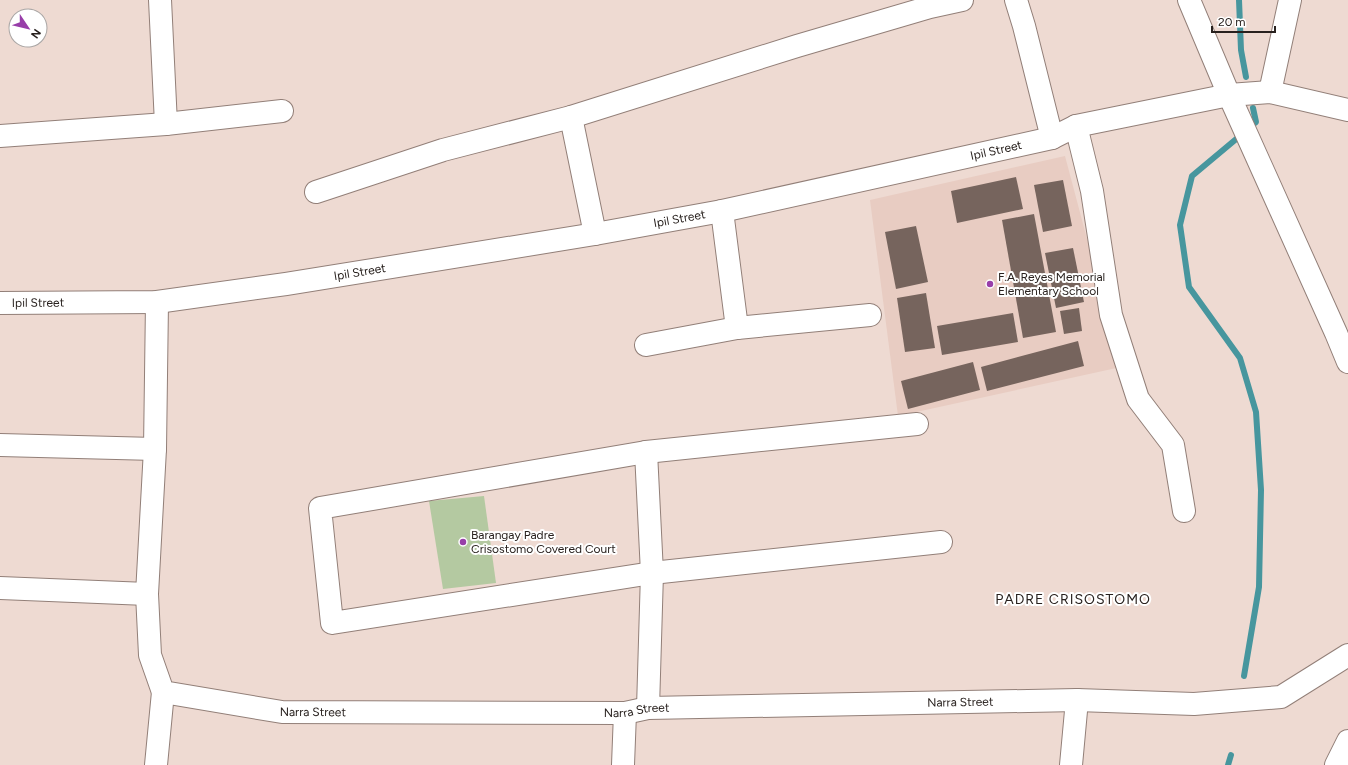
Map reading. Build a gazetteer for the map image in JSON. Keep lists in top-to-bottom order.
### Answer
{
  "streets": {
    "street": ["Ipil Street", "Narra Street"]
  },
  "districts": ["PADRE CRISOSTOMO"],
  "places": ["F.A. Reyes Memorial Elementary School", "Barangay Padre Crisostomo Covered Court"],
  "scale_bar": "20 m",
  "north": "bottom right"
}
